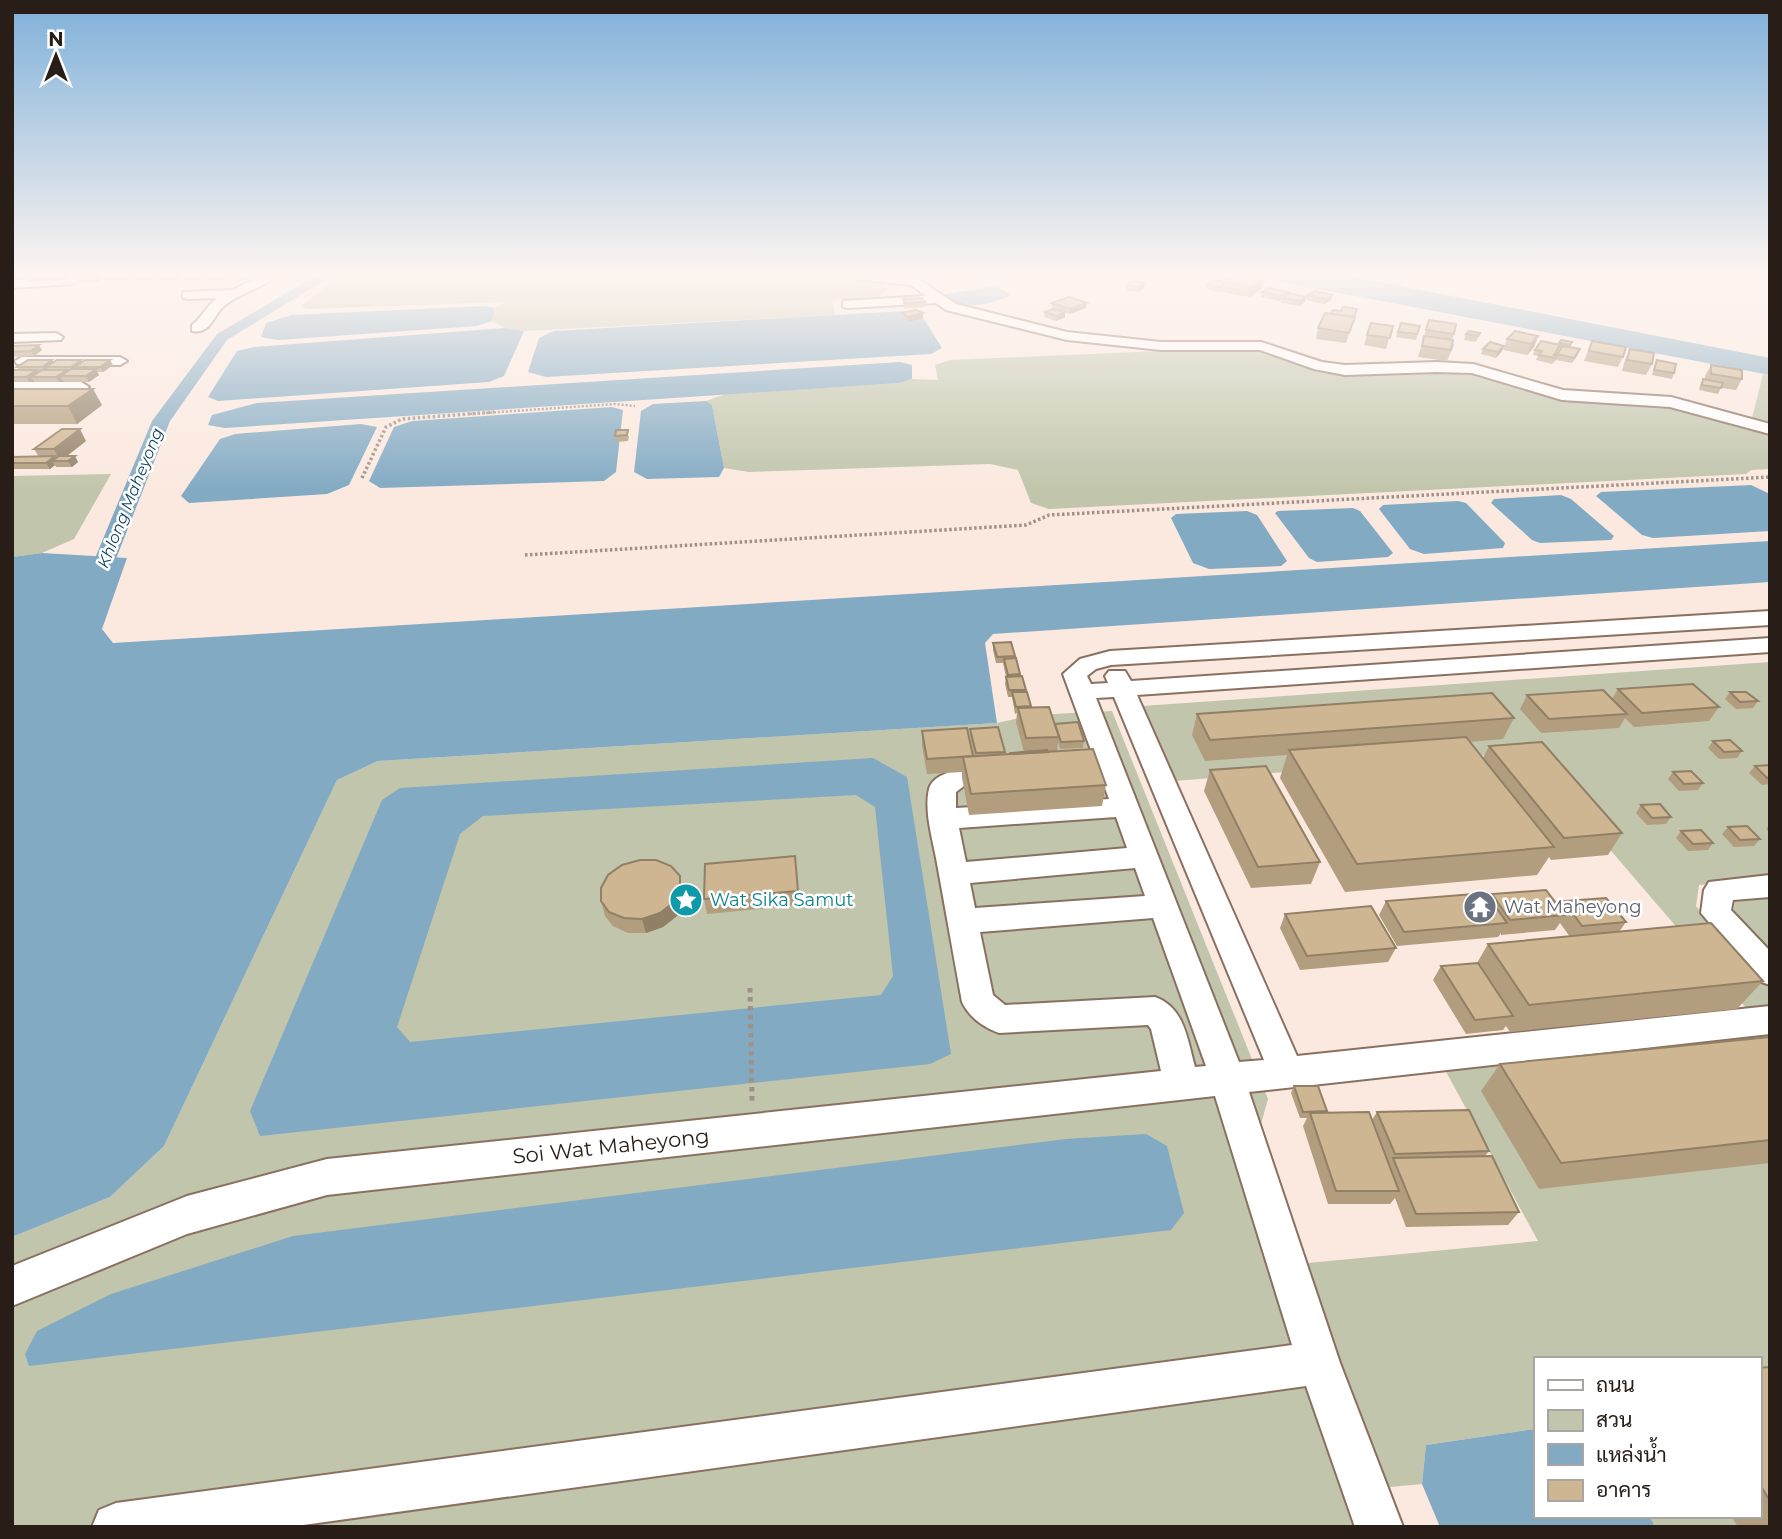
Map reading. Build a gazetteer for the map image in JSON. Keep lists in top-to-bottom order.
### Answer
{
  "streets": {
    "street": ["Soi Wat Maheyong"]
  },
  "water": ["Khlong Maheyong"],
  "places": {
    "place": ["Wat Sika Samut"],
    "temple": ["Wat Maheyong"]
  },
  "legend": [
    "ถนน",
    "สวน",
    "แหล่งน้ำ",
    "อาคาร"
  ],
  "north": "top"
}
